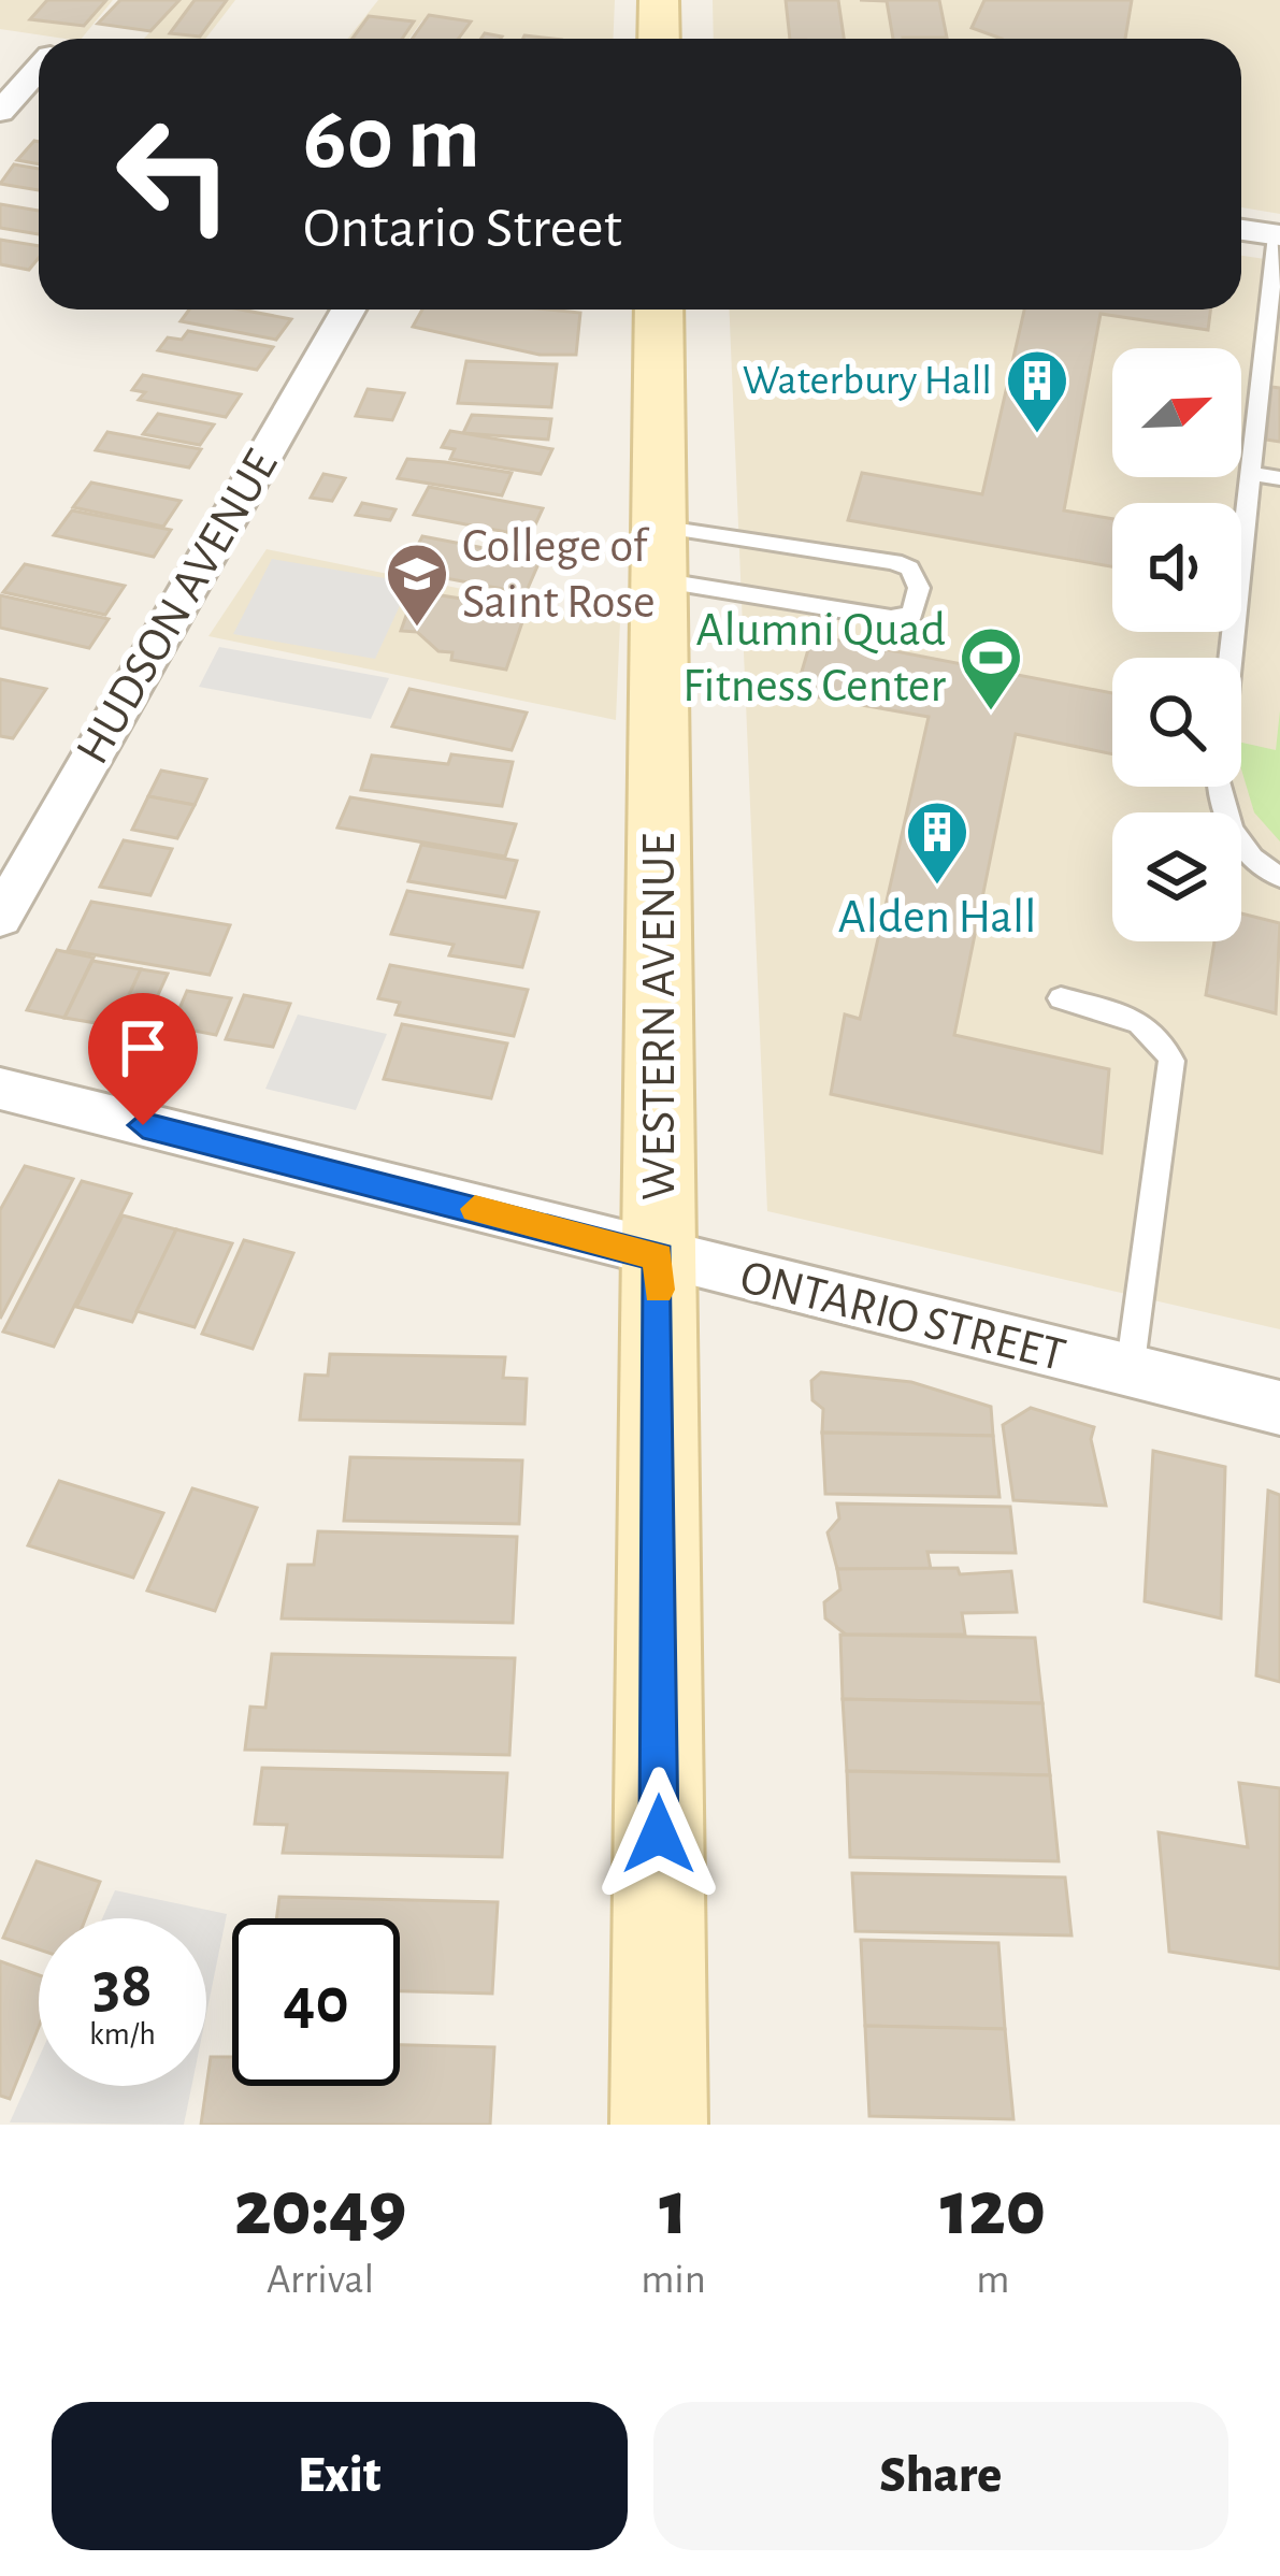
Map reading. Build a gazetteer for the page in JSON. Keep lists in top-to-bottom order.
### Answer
{
  "streets": {
    "street": ["HUDSON AVENUE", "WESTERN AVENUE", "ONTARIO STREET"]
  },
  "crossings": [
    ["WESTERN AVENUE", "ONTARIO STREET"]
  ],
  "places": {
    "building": ["Waterbury Hall", "Alden Hall"],
    "school or university": ["College of Saint Rose"],
    "sports": ["Alumni Quad Fitness Center"]
  },
  "north": "top right",
  "page": {
    "turn": ["60 m", "Ontario Street"],
    "speed": "38 km/h",
    "limit": "40",
    "eta": [
      "20:49",
      "Arrival",
      "1",
      "min",
      "120",
      "m"
    ],
    "buttons": ["Exit", "Share"]
  }
}
